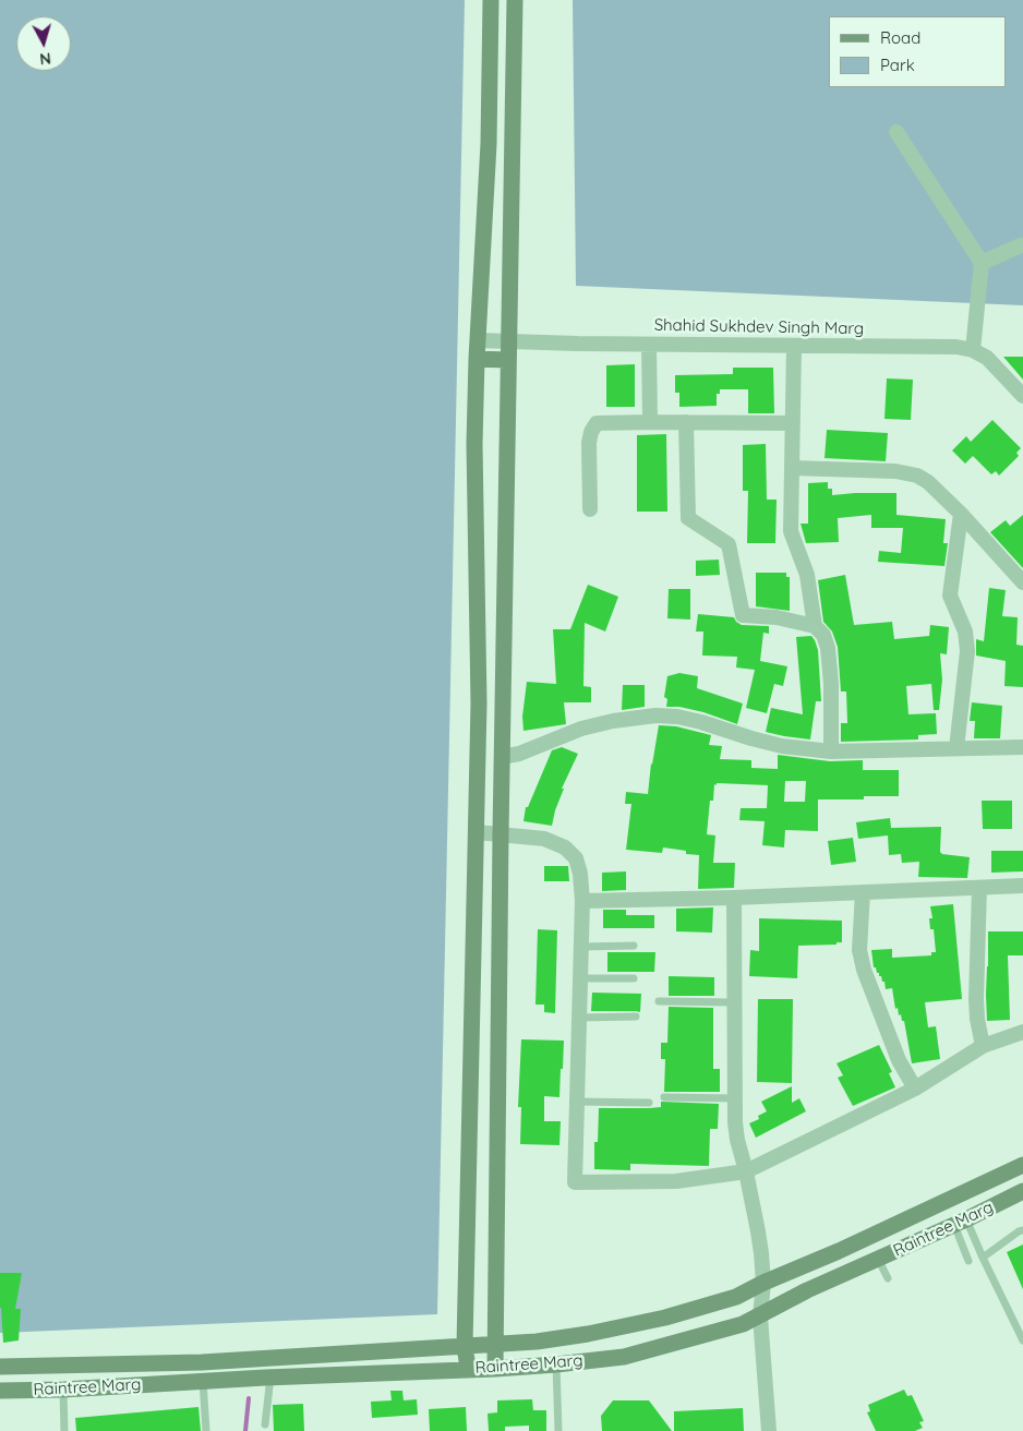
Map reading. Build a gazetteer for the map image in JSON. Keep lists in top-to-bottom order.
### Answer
{
  "streets": {
    "main road": ["Raintree Marg"],
    "street": ["Shahid Sukhdev Singh Marg"]
  },
  "legend": ["Road", "Park"],
  "north": "bottom"
}
